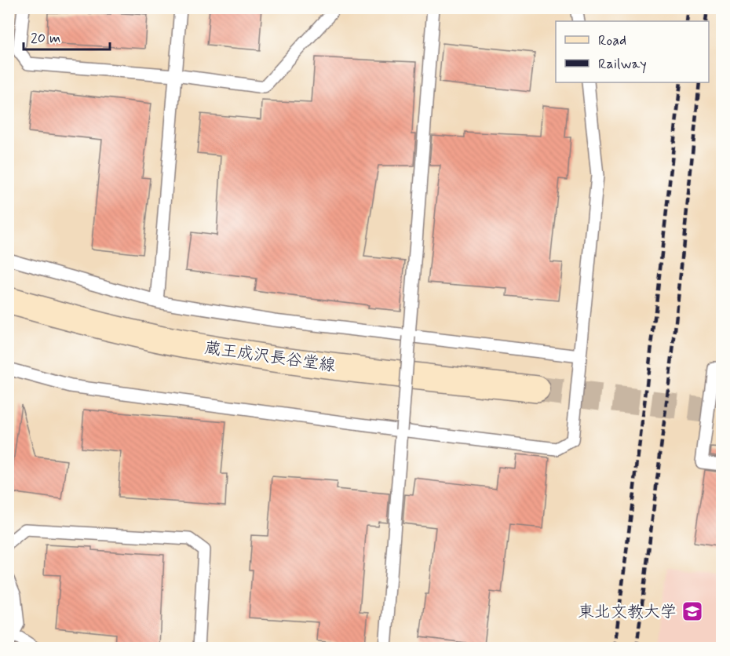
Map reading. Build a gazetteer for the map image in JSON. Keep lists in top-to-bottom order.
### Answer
{
  "streets": {
    "main road": ["蔵王成沢長谷堂線"]
  },
  "places": {
    "school or university": ["東北文教大学"]
  },
  "legend": ["Road", "Railway"],
  "scale_bar": "20 m"
}
